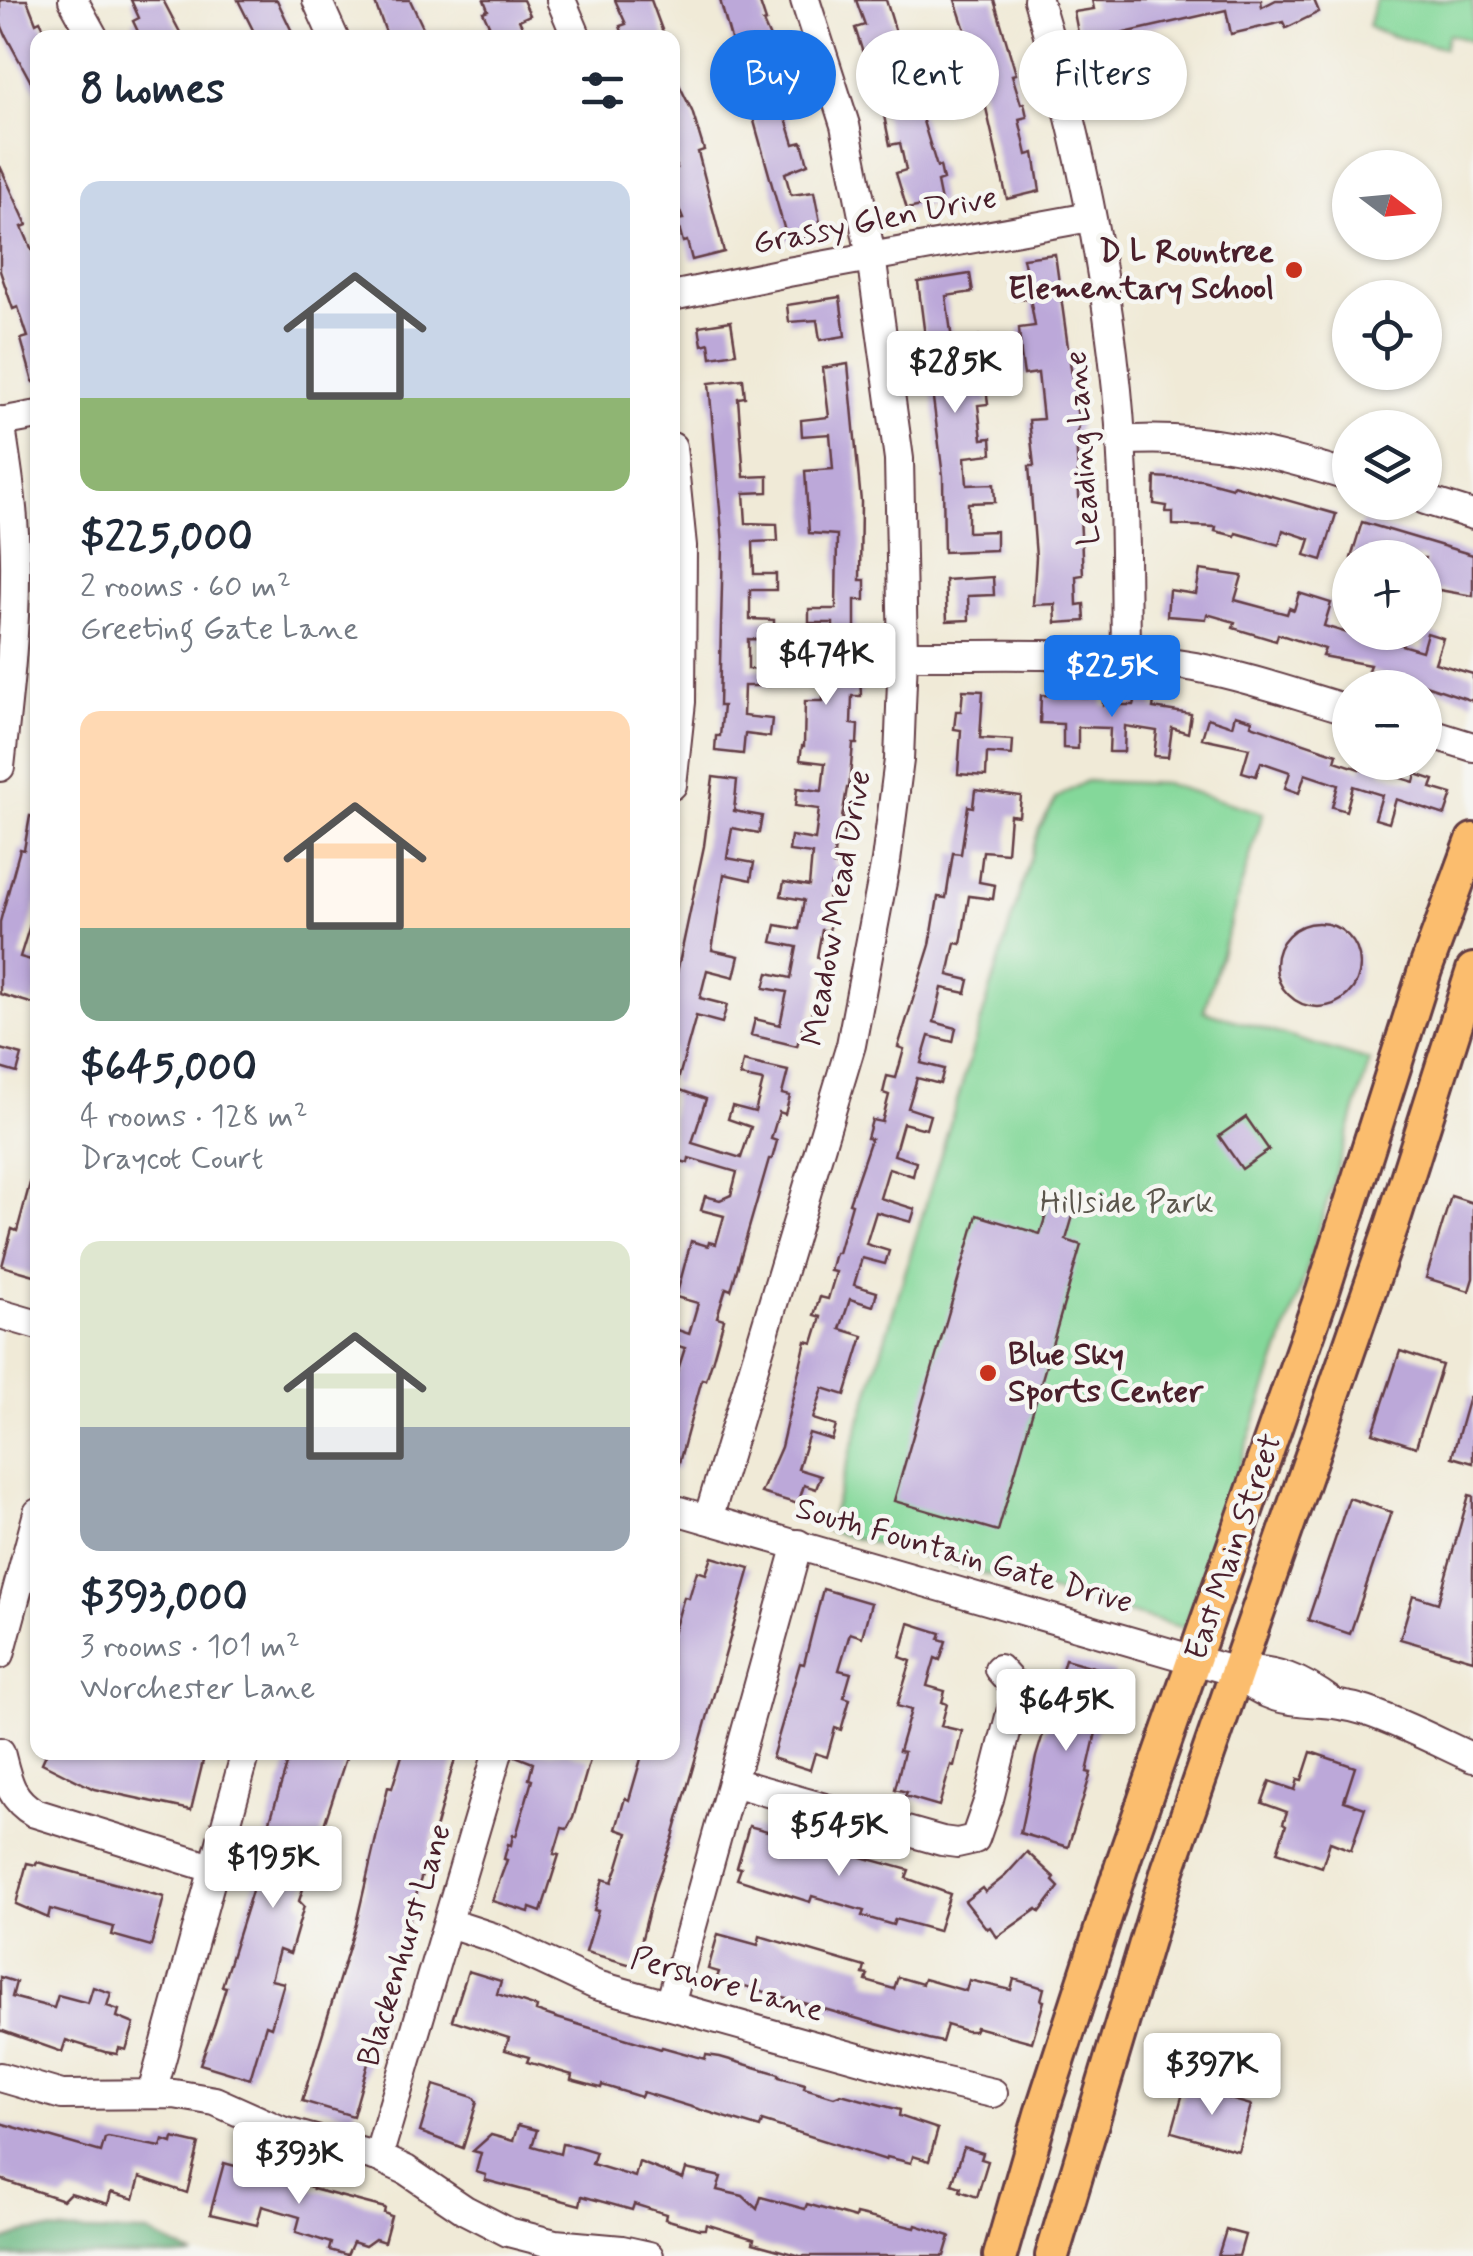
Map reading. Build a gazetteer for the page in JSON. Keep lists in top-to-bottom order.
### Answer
{
  "streets": {
    "main road": ["East Main Street"],
    "street": [
      "Grassy Glen Drive",
      "Leading Lane",
      "Meadow Mead Drive",
      "South Fountain Gate Drive",
      "Blackenhurst Lane",
      "Pershore Lane"
    ]
  },
  "crossings": [
    ["Grassy Glen Drive", "Leading Lane"],
    ["Grassy Glen Drive", "Meadow Mead Drive"],
    ["Meadow Mead Drive", "South Fountain Gate Drive"],
    ["East Main Street", "South Fountain Gate Drive"],
    ["Blackenhurst Lane", "Pershore Lane"]
  ],
  "parks": ["Hillside Park"],
  "places": ["D L Rountree Elementary School", "Blue Sky Sports Center"],
  "north": "right",
  "page": {
    "chip": ["Buy", "Rent", "Filters"],
    "heading": "8 homes",
    "map_buttons": ["+", "−"],
    "list": [
      {
        "name": "$225,000",
        "note": "2 rooms · 60 m² · Greeting Gate Lane"
      },
      {
        "name": "$645,000",
        "note": "4 rooms · 128 m² · Draycot Court"
      },
      {
        "name": "$393,000",
        "note": "3 rooms · 101 m² · Worchester Lane"
      }
    ],
    "price": [
      "$285K",
      "$474K",
      "$225K",
      "$645K",
      "$545K",
      "$195K",
      "$397K",
      "$393K"
    ]
  }
}
